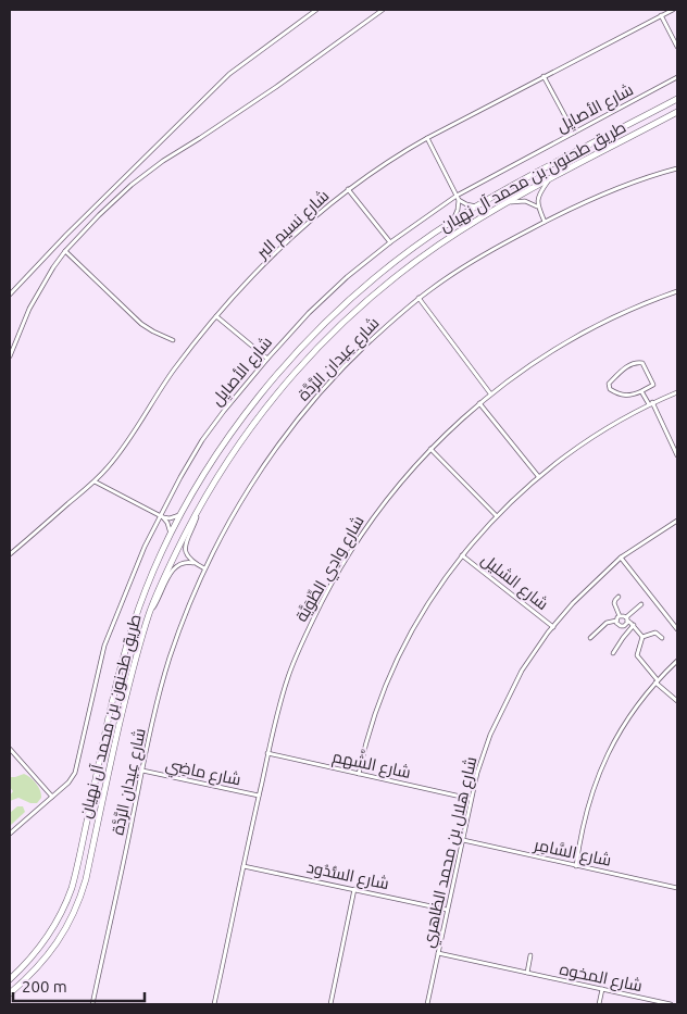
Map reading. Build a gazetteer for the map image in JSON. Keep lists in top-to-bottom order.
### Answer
{
  "streets": {
    "main road": ["طريق طحنون بن محمد آل نهيان"],
    "street": [
      "شارع الأصايِل",
      "شارع نسيم البر",
      "شارع عِيدان الرَّدَّة",
      "شارع وادِي الطِّوَيَّة",
      "شارع الشليل",
      "شارع الشَّهم",
      "شارع ماضِي",
      "شارع هلال بن محمد الظاهري",
      "شارع السَّامِر",
      "شارع السُّدُود",
      "شارع المخوه"
    ]
  },
  "crossings": [
    ["شارع عِيدان الرَّدَّة", "شارع ماضِي"],
    ["شارع وادِي الطِّوَيَّة", "شارع الشَّهم"],
    ["شارع وادِي الطِّوَيَّة", "شارع ماضِي"],
    ["شارع وادِي الطِّوَيَّة", "شارع السُّدُود"],
    ["شارع الشليل", "شارع هلال بن محمد الظاهري"],
    ["شارع الشَّهم", "شارع هلال بن محمد الظاهري"],
    ["شارع هلال بن محمد الظاهري", "شارع السَّامِر"],
    ["شارع هلال بن محمد الظاهري", "شارع السُّدُود"],
    ["شارع هلال بن محمد الظاهري", "شارع المخوه"]
  ],
  "scale_bar": "200 m"
}
